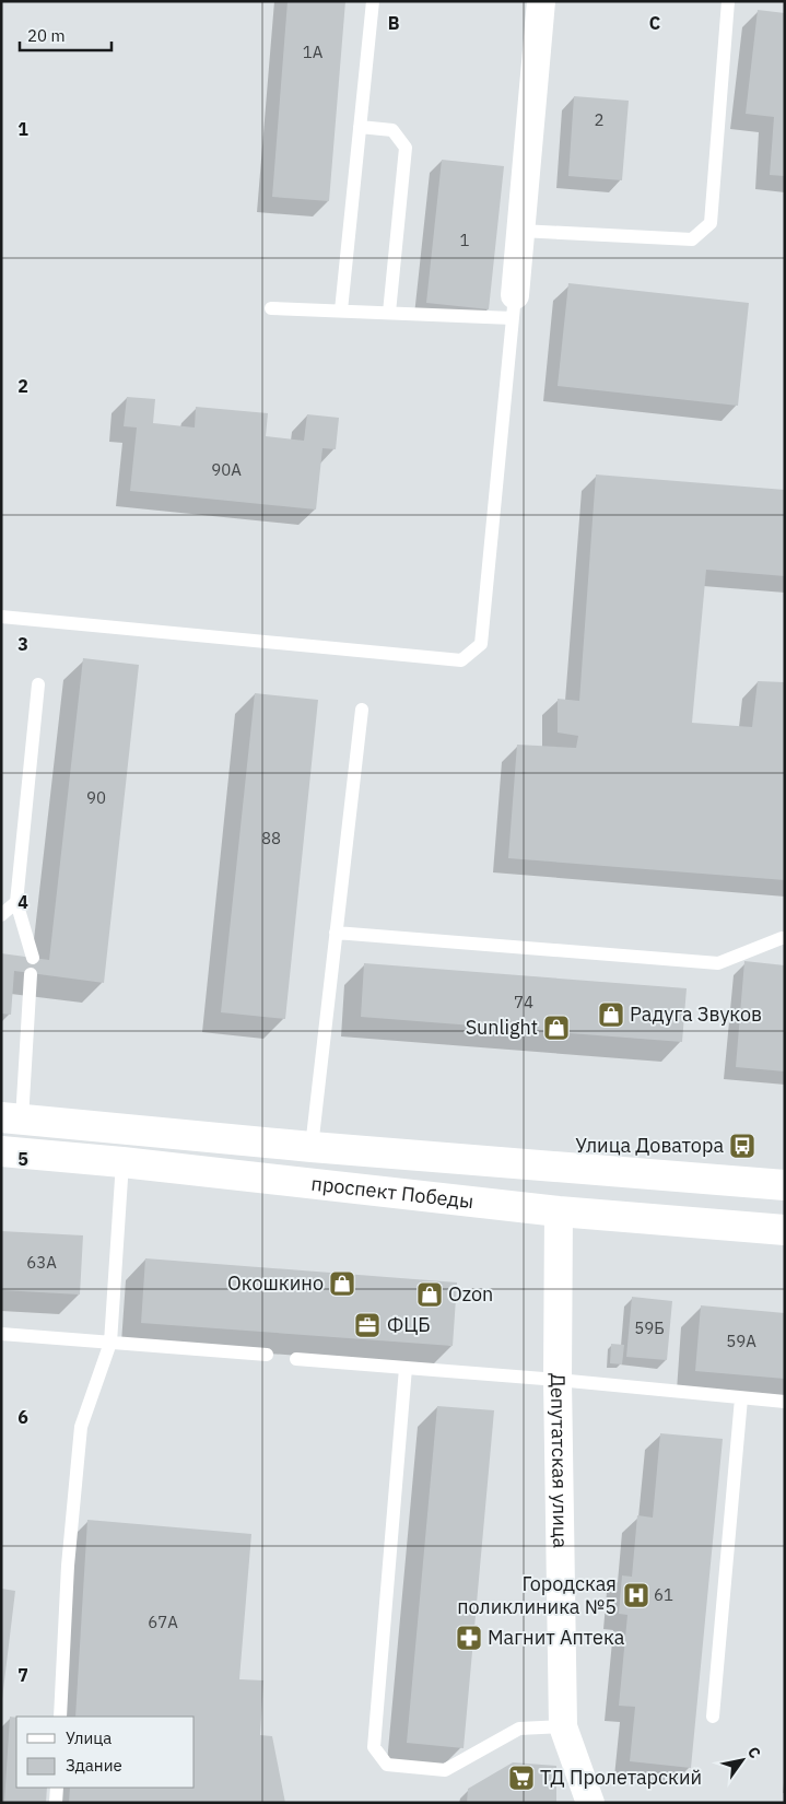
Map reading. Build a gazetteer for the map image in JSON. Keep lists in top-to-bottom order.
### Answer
{
  "streets": {
    "main road": ["проспект Победы"],
    "street": ["Депутатская улица"]
  },
  "crossings": [
    ["проспект Победы", "Депутатская улица"]
  ],
  "places": {
    "shop": [
      "Радуга Звуков",
      "Sunlight",
      "Окошкино",
      "Ozon"
    ],
    "bus stop": ["Улица Доватора"],
    "office": ["ФЦБ"],
    "hospital": ["Городская поликлиника №5"],
    "pharmacy": ["Магнит Аптека"],
    "supermarket": ["ТД Пролетарский"]
  },
  "house_numbers": [
    "1А",
    "2",
    "1",
    "90А",
    "90",
    "88",
    "74",
    "63А",
    "59Б",
    "59А",
    "61",
    "67А"
  ],
  "legend": ["Улица", "Здание"],
  "scale_bar": "20 m",
  "north": "top right",
  "grid": {
    "columns": ["B", "C"],
    "rows": [
      "1",
      "2",
      "3",
      "4",
      "5",
      "6",
      "7"
    ]
  }
}
